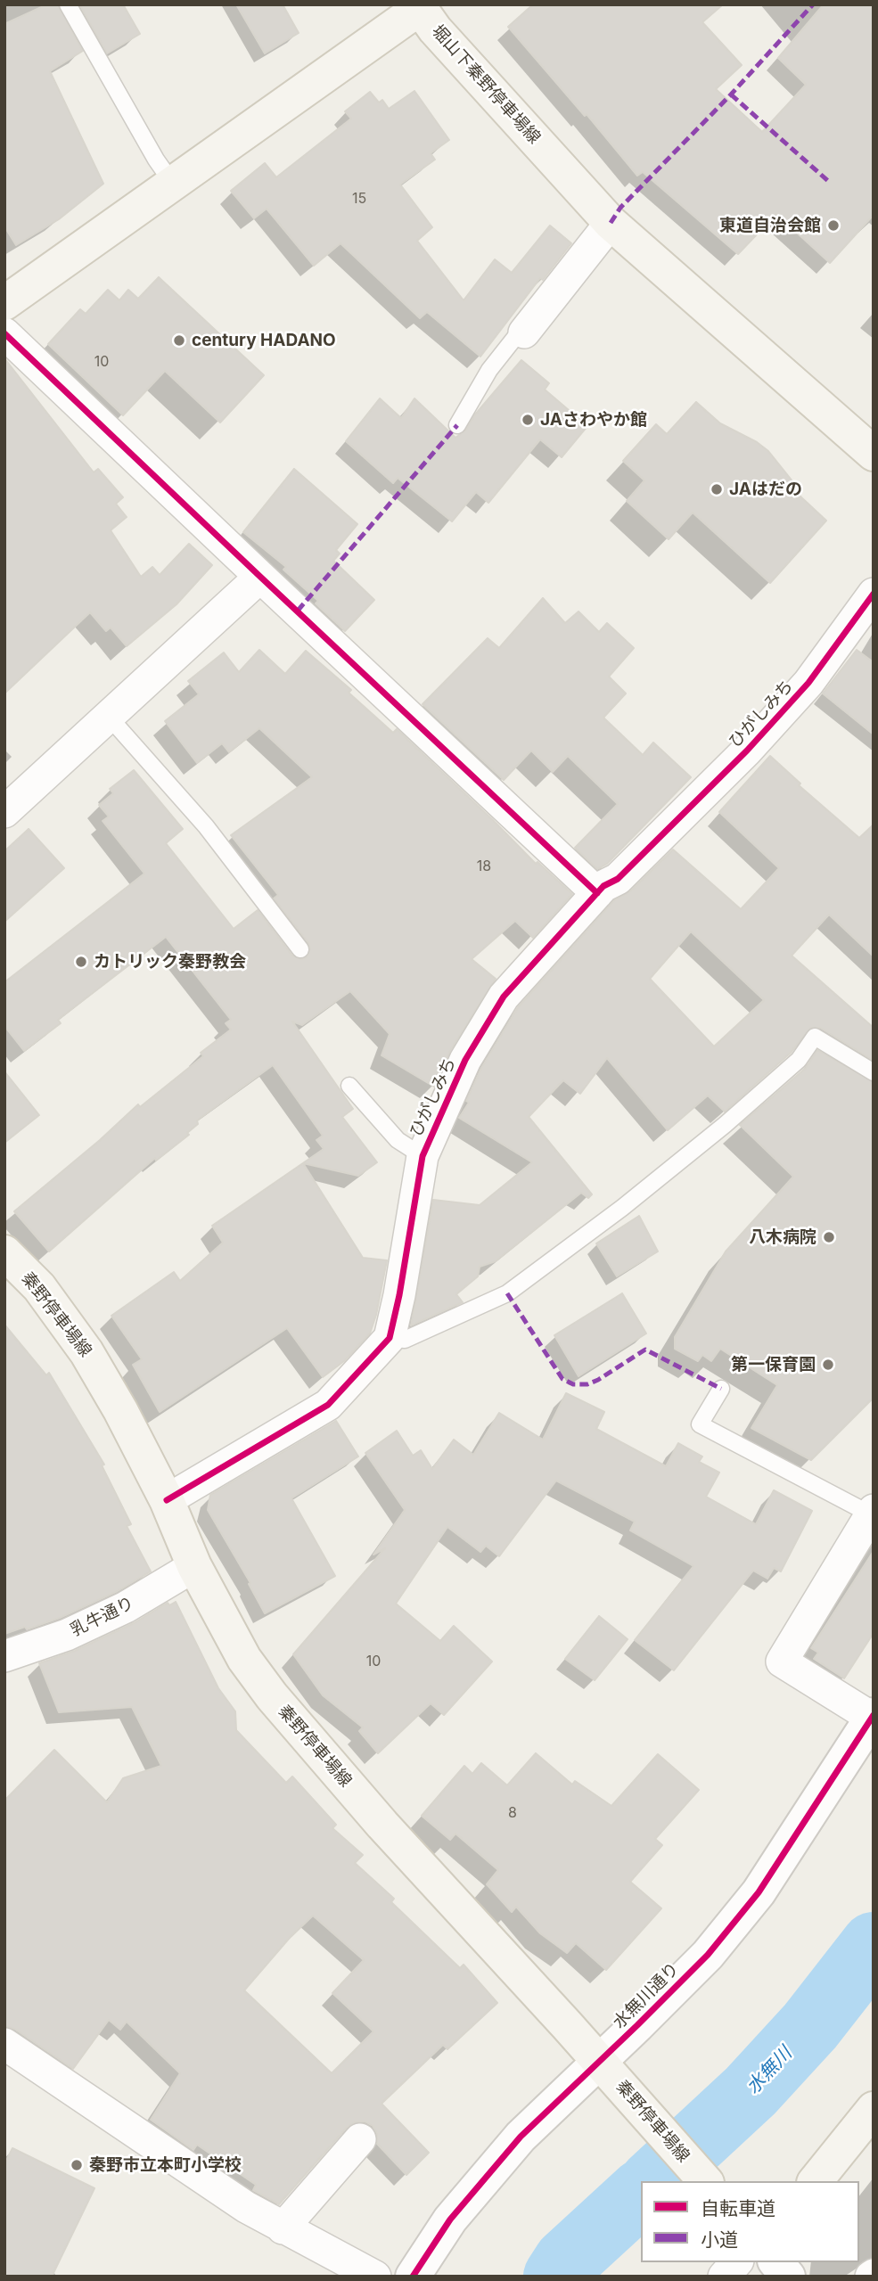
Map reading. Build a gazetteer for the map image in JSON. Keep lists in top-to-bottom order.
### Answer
{
  "streets": {
    "main road": ["堀山下秦野停車場線", "秦野停車場線"],
    "street": ["ひがしみち", "乳牛通り", "水無川通り"]
  },
  "crossings": [
    ["ひがしみち", "秦野停車場線"],
    ["秦野停車場線", "乳牛通り"],
    ["秦野停車場線", "水無川通り"]
  ],
  "water": ["水無川"],
  "places": [
    "東道自治会館",
    "century HADANO",
    "JAさわやか館",
    "JAはだの",
    "カトリック秦野教会",
    "八木病院",
    "第一保育園",
    "秦野市立本町小学校"
  ],
  "house_numbers": [
    "15",
    "10",
    "18",
    "10",
    "8"
  ],
  "legend": ["自転車道", "小道"]
}
